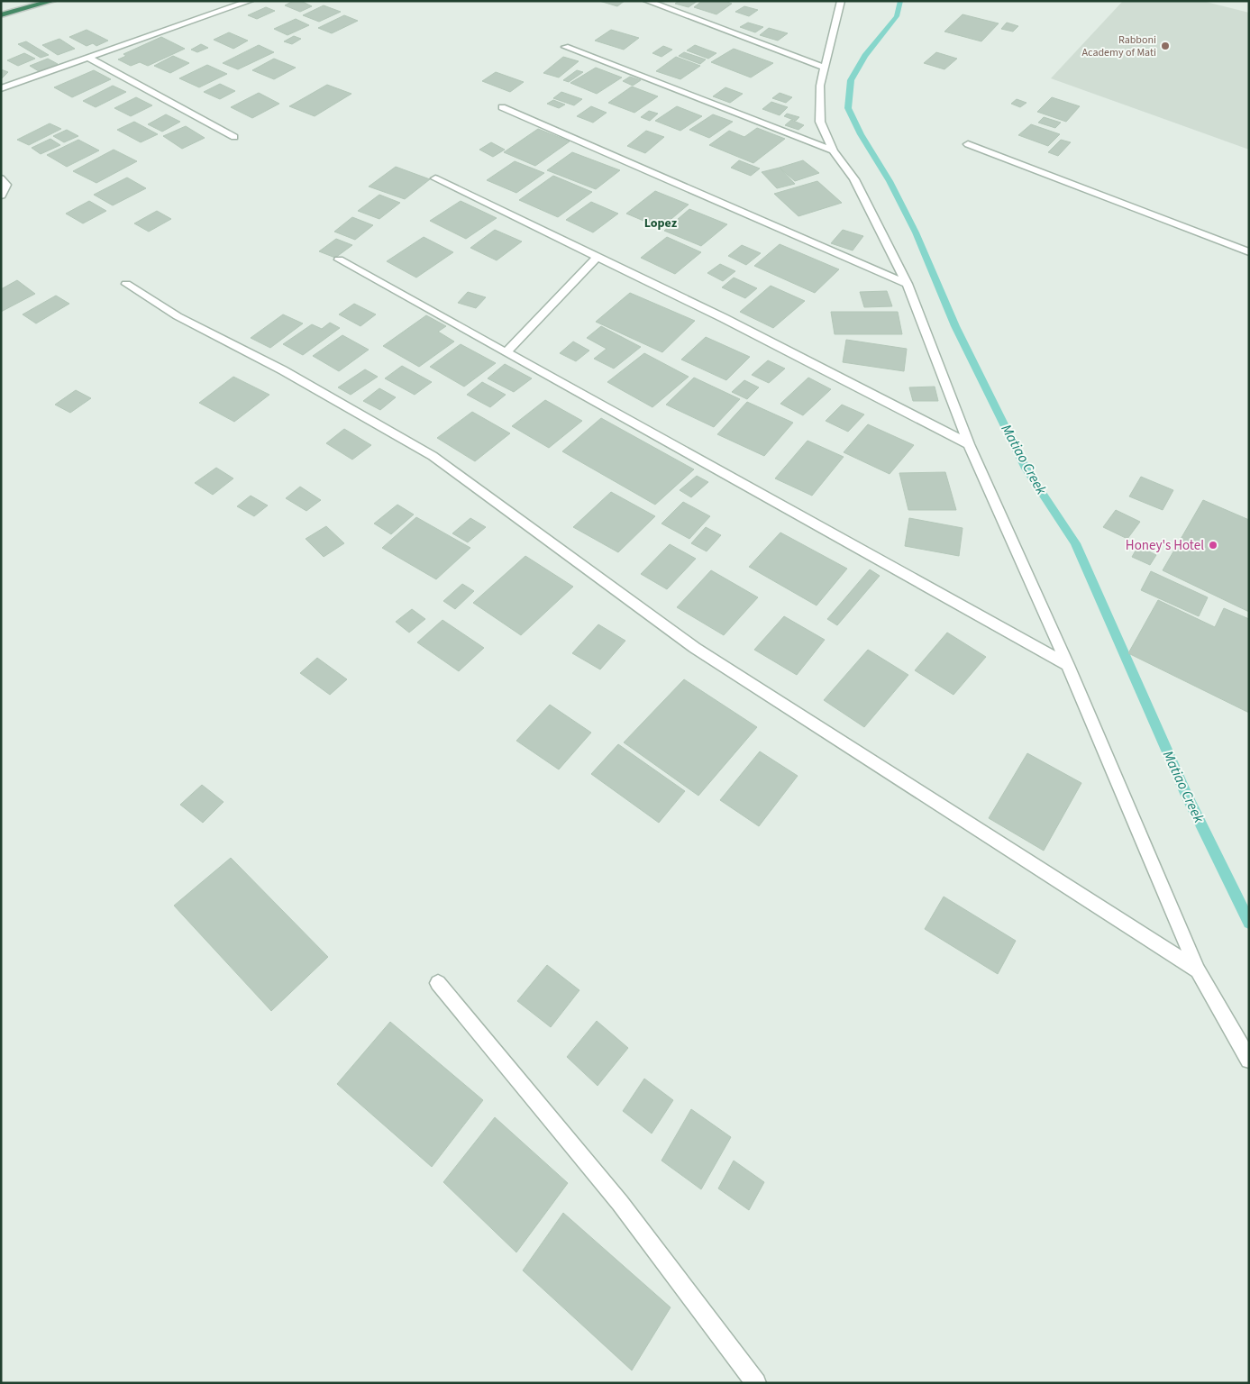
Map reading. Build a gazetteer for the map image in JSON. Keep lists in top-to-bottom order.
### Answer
{
  "districts": ["Lopez"],
  "water": ["Matiao Creek"],
  "places": ["Rabboni Academy of Mati", "Honey's Hotel"]
}
